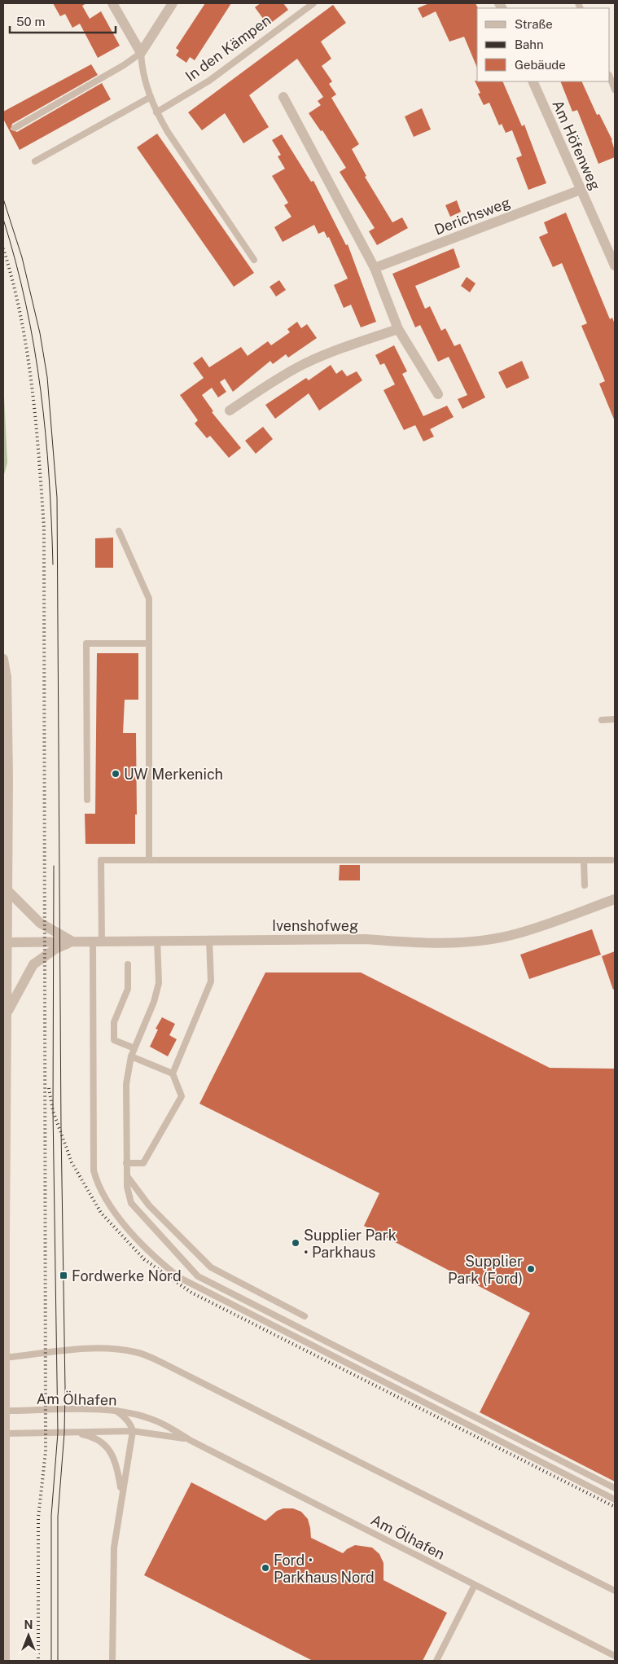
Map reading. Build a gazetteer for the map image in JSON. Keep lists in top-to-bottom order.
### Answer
{
  "streets": {
    "street": ["Am Höfenweg", "Derichsweg", "Ivenshofweg"],
    "lane": ["In den Kämpen", "Am Ölhafen"]
  },
  "crossings": [
    ["Am Höfenweg", "Derichsweg"]
  ],
  "places": {
    "other": [
      "UW Merkenich",
      "Supplier Park • Parkhaus",
      "Supplier Park (Ford)",
      "Ford • Parkhaus Nord"
    ],
    "transit": ["Fordwerke Nord"]
  },
  "legend": ["Straße", "Bahn", "Gebäude"],
  "scale_bar": "50 m",
  "north": "top"
}
